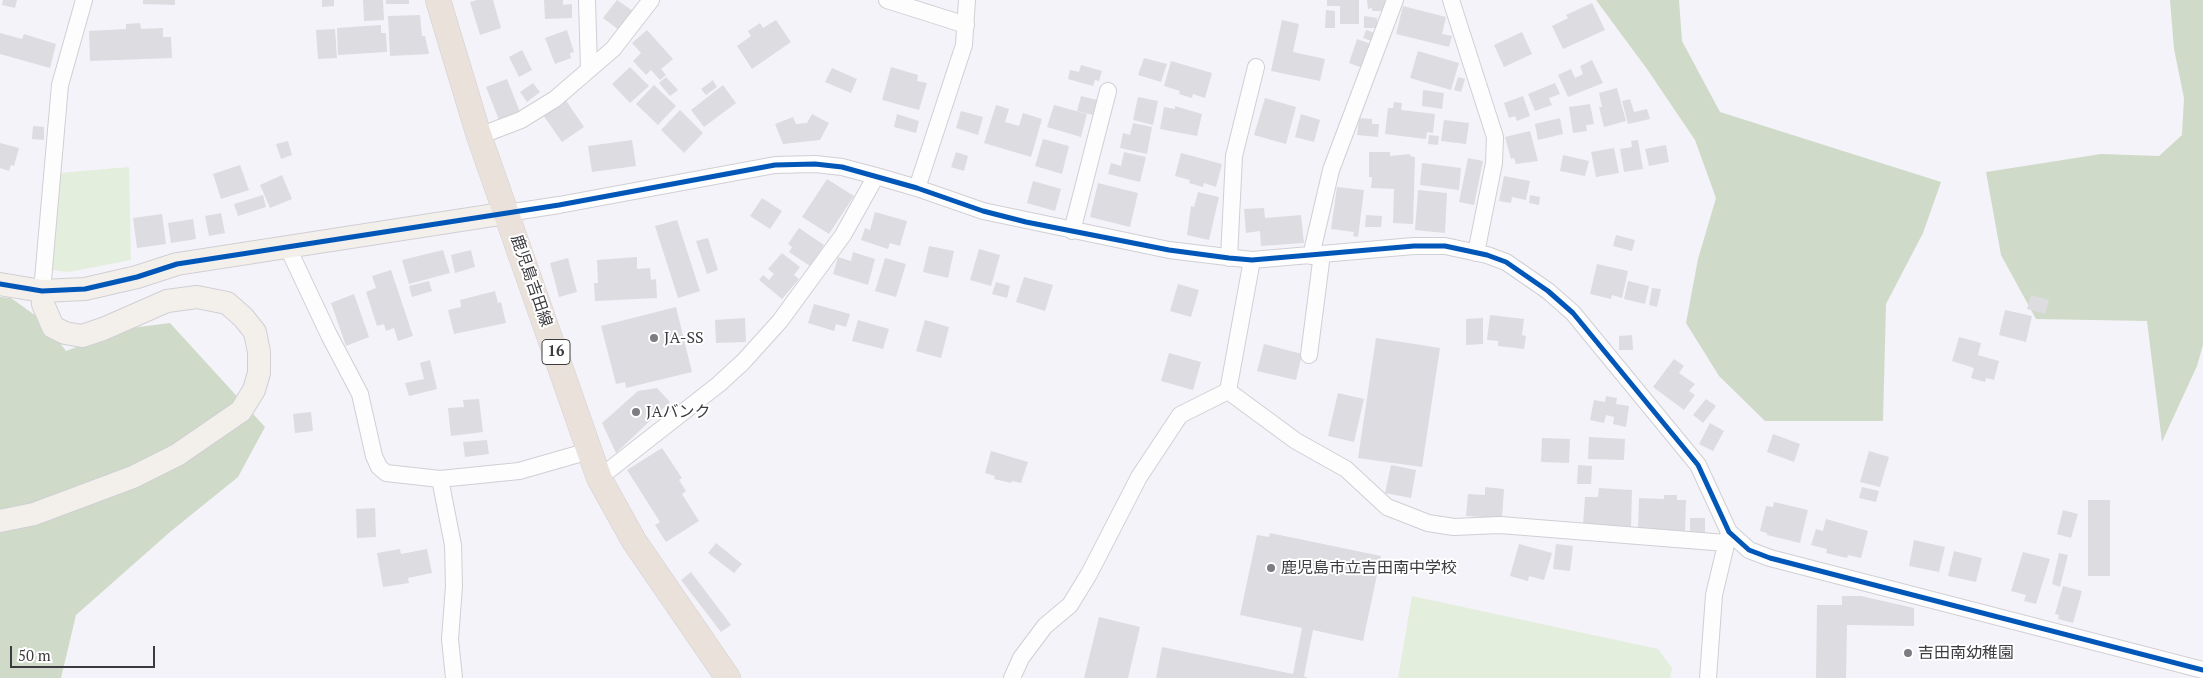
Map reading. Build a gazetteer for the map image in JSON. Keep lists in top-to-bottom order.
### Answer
{
  "streets": {
    "main road": ["鹿児島吉田線", "16"]
  },
  "places": [
    "JA-SS",
    "JAバンク",
    "鹿児島市立吉田南中学校",
    "吉田南幼稚園"
  ],
  "scale_bar": "50 m"
}
